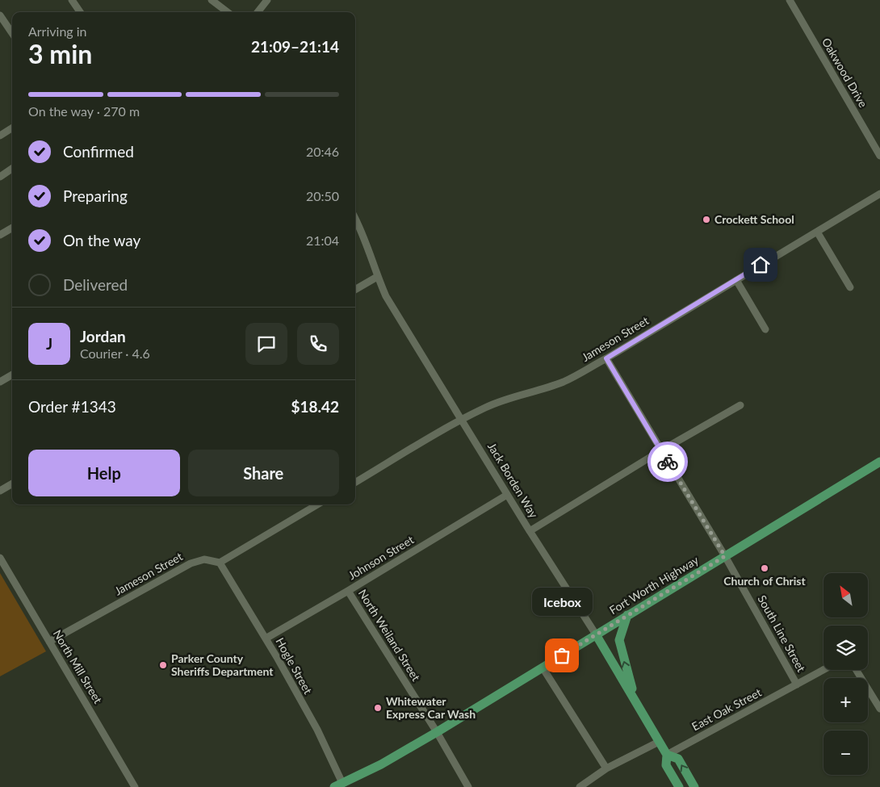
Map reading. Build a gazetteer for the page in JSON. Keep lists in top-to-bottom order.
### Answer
{
  "streets": {
    "main road": ["Jack Borden Way", "Fort Worth Highway"],
    "street": [
      "Oakwood Drive",
      "Jameson Street",
      "Johnson Street",
      "South Line Street",
      "North Weiland Street",
      "Hogle Street",
      "North Mill Street",
      "East Oak Street"
    ]
  },
  "crossings": [
    ["Jameson Street", "Jack Borden Way"],
    ["Jameson Street", "South Line Street"],
    ["Jameson Street", "Hogle Street"],
    ["Jameson Street", "North Mill Street"],
    ["Jack Borden Way", "Johnson Street"],
    ["Jack Borden Way", "Fort Worth Highway"],
    ["Jack Borden Way", "East Oak Street"],
    ["Johnson Street", "North Weiland Street"],
    ["Johnson Street", "Hogle Street"],
    ["Fort Worth Highway", "South Line Street"],
    ["Fort Worth Highway", "North Weiland Street"],
    ["Fort Worth Highway", "Hogle Street"],
    ["South Line Street", "East Oak Street"]
  ],
  "places": [
    "Crockett School",
    "Church of Christ",
    "Icebox",
    "Parker County Sheriffs Department",
    "Whitewater Express Car Wash"
  ],
  "north": "top left",
  "page": {
    "heading": ["3 min", "Arriving in", "21:09–21:14"],
    "panel": [
      "Jordan",
      "Courier · 4.6",
      "Order #1343",
      "$18.42"
    ],
    "bar": "On the way · 270 m",
    "list": [
      ["Confirmed", "20:46"],
      ["Preparing", "20:50"],
      ["On the way", "21:04"],
      "Delivered"
    ],
    "round": "J",
    "buttons": ["Help", "Share"],
    "map_buttons": ["+", "−"],
    "bubble": "Icebox"
  }
}
